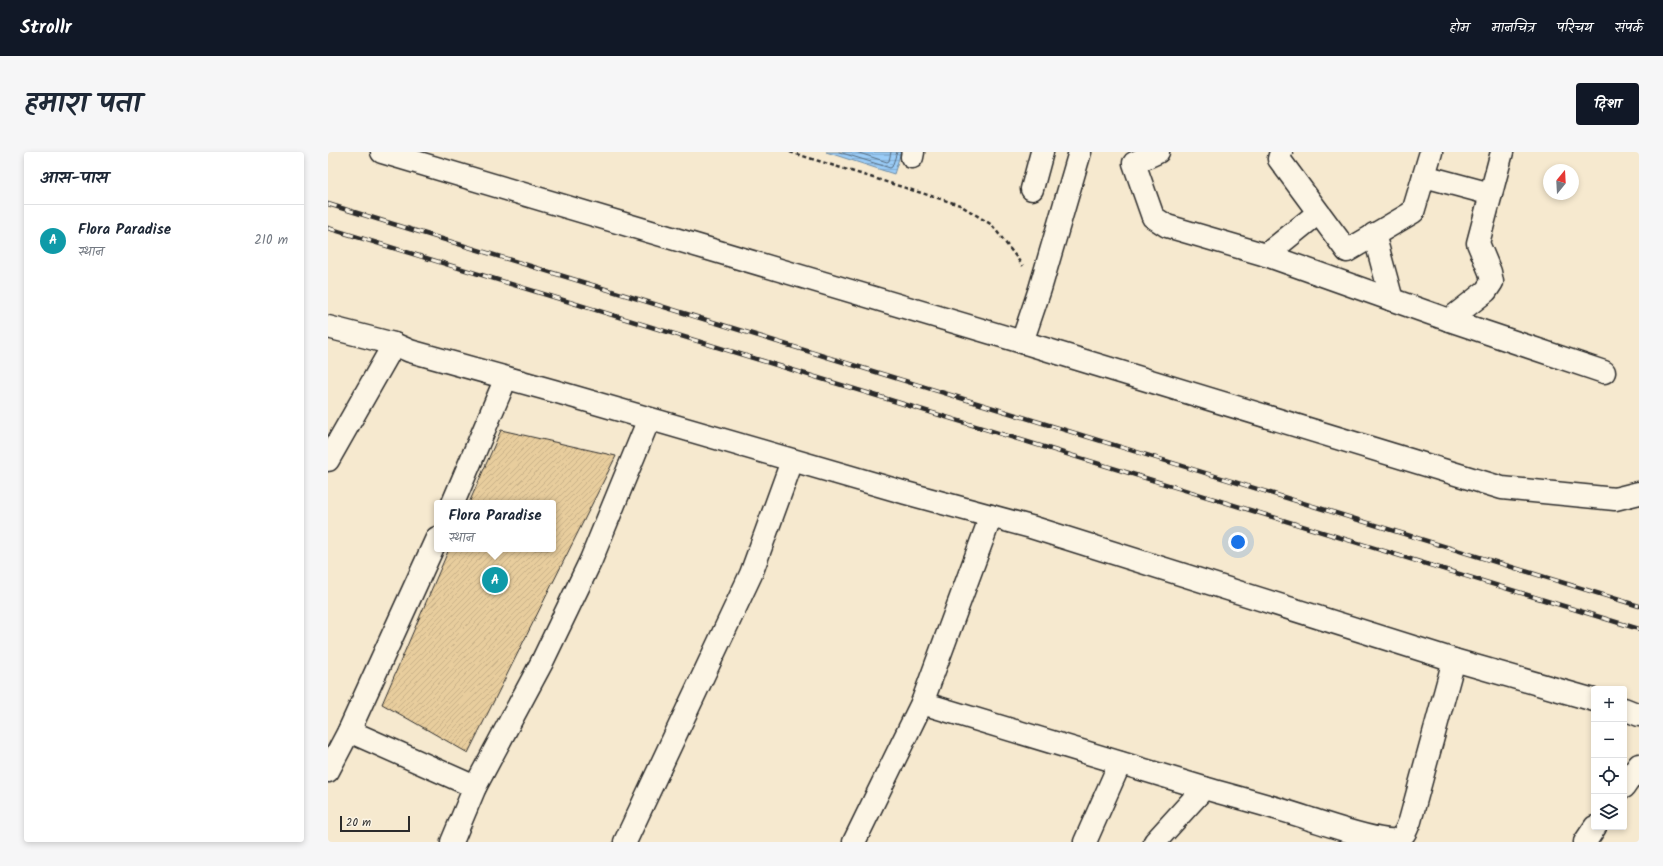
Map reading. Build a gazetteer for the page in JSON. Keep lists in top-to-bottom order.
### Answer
{
  "scale_bar": "20 m",
  "north": "top",
  "page": {
    "header": "Strollr",
    "nav": [
      "होम",
      "मानचित्र",
      "परिचय",
      "संपर्क"
    ],
    "title": "हमारा पता",
    "buttons": "दिशा",
    "heading": "आस-पास",
    "list": [
      {
        "mark": "A",
        "name": "Flora Paradise",
        "note": "स्थान",
        "value": "210 m"
      }
    ],
    "popup": ["Flora Paradise", "स्थान"],
    "pins": "A",
    "map_buttons": ["+", "−"],
    "scale": "20 m"
  }
}
